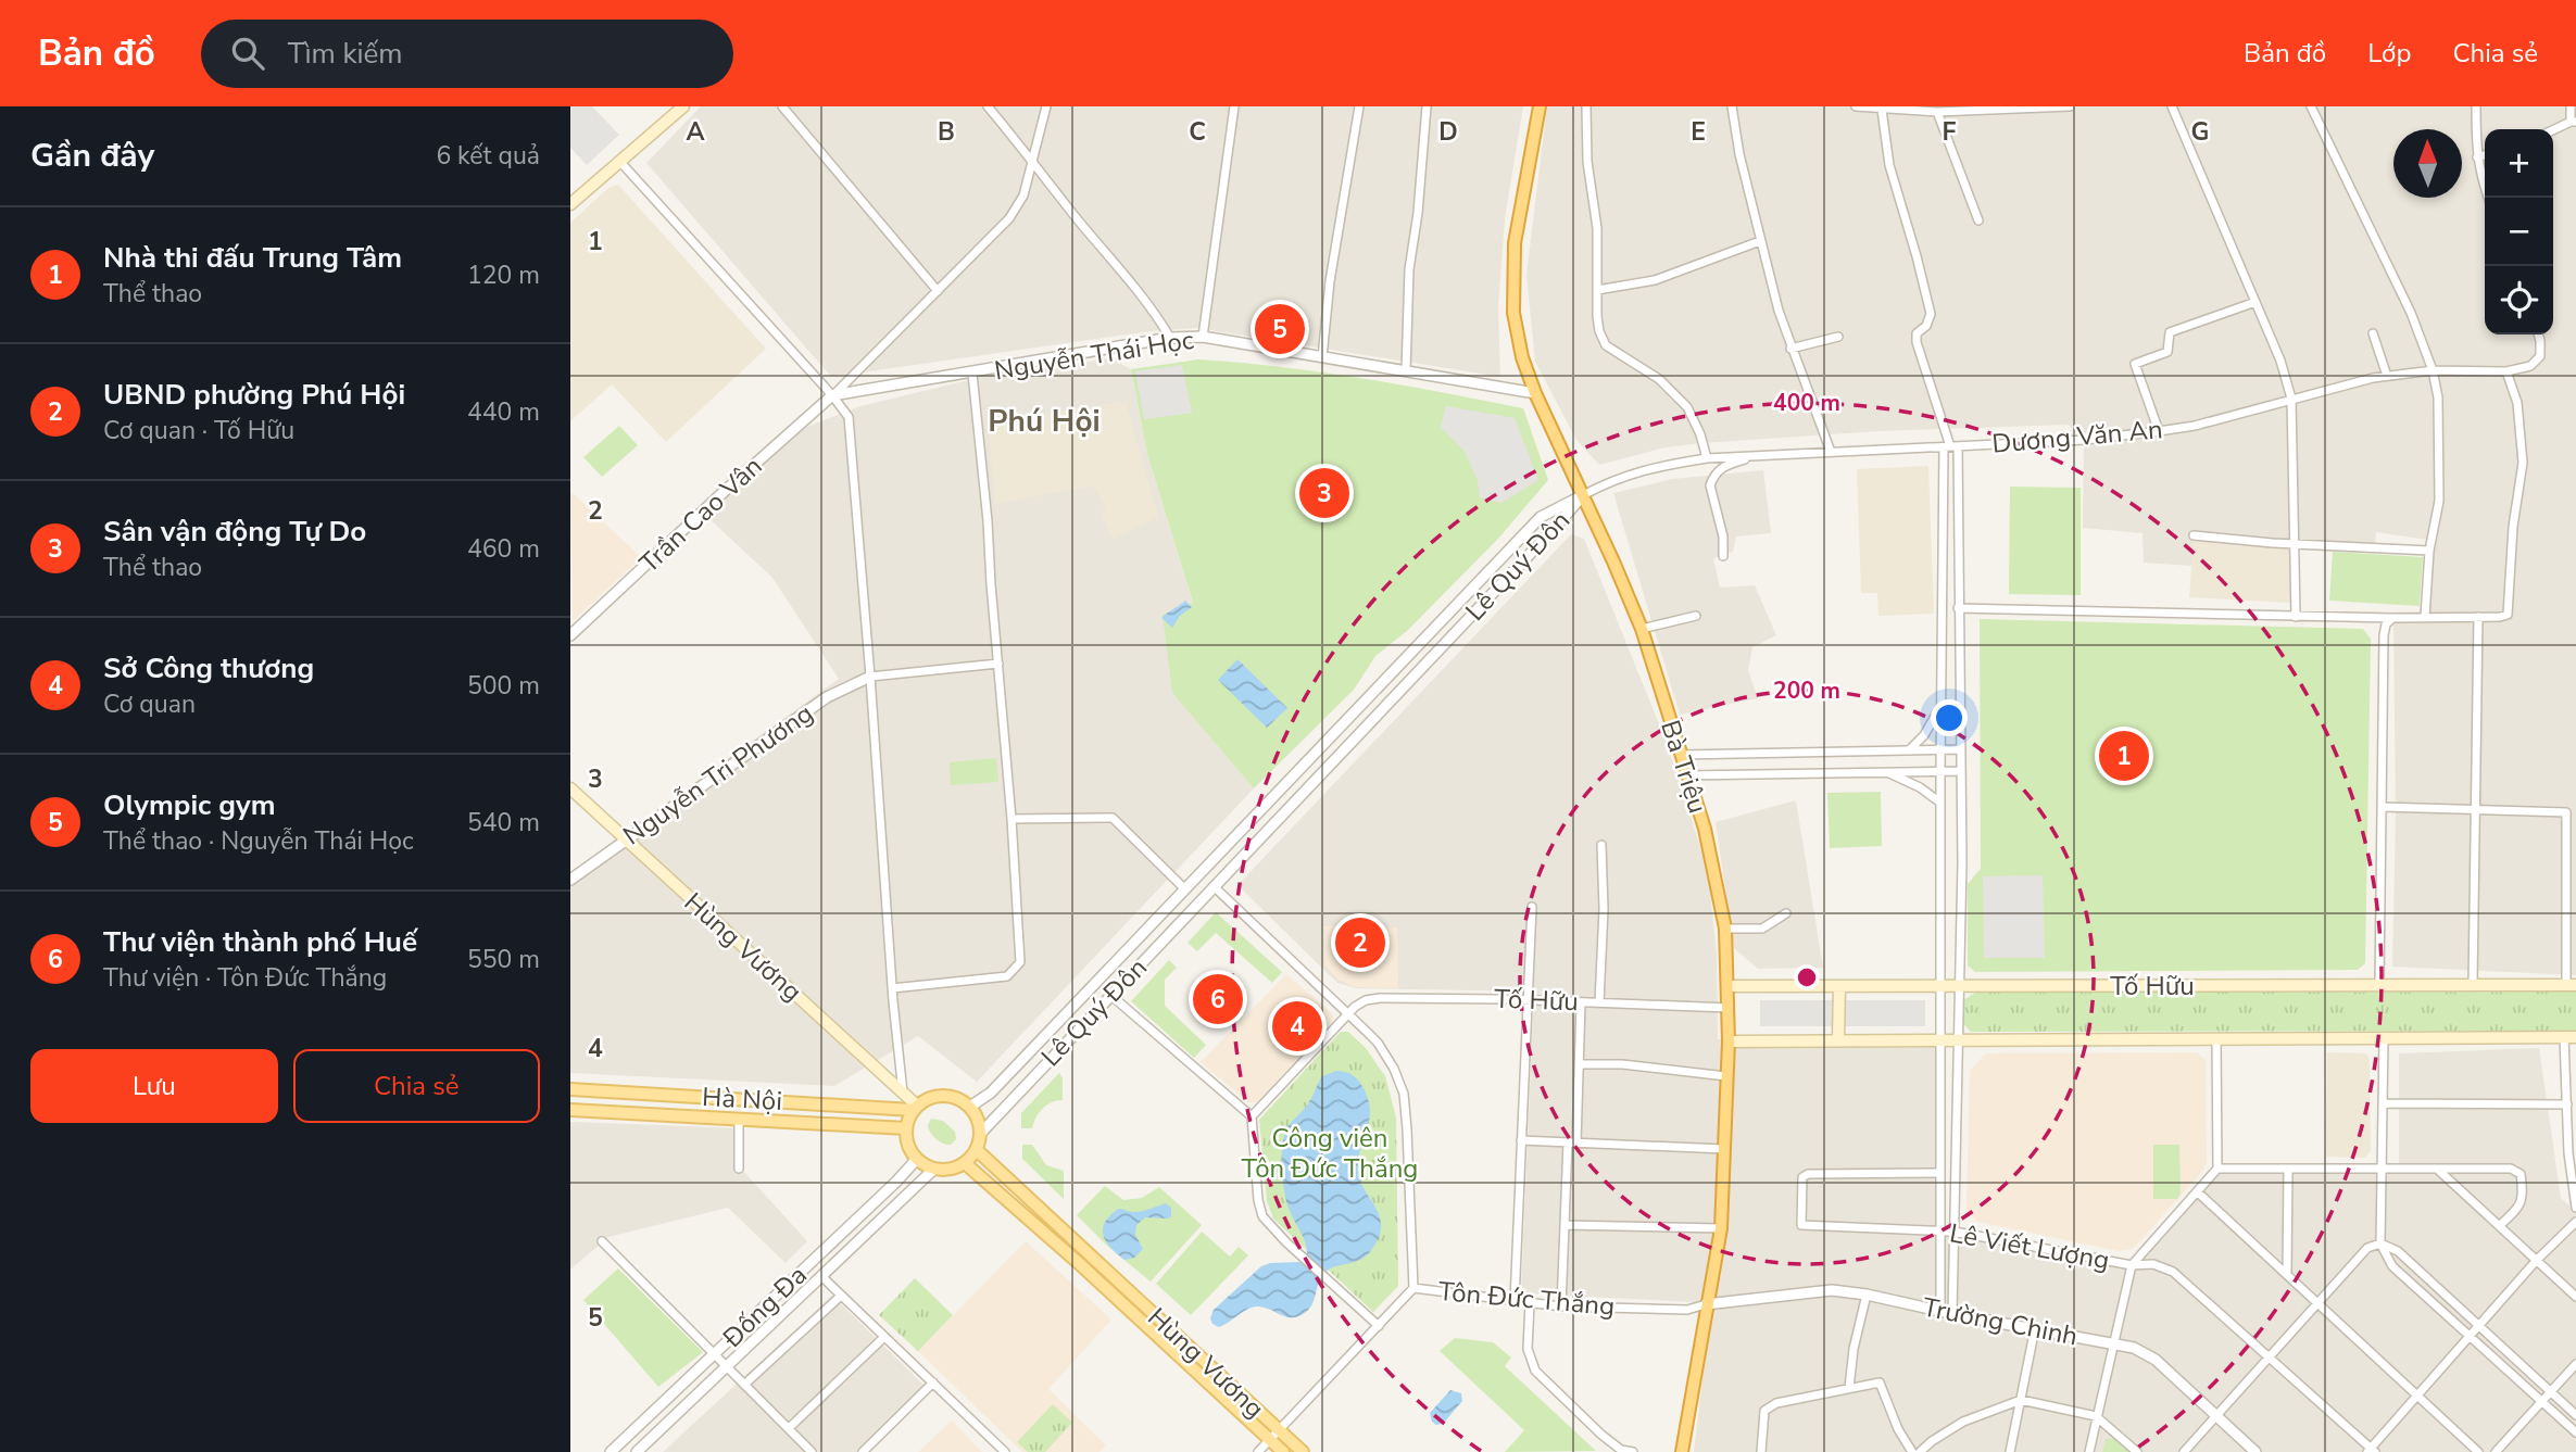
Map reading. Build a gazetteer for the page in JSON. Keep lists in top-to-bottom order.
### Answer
{
  "streets": {
    "highway": ["Bà Triệu"],
    "main road": ["Hùng Vương", "Tố Hữu", "Hà Nội"],
    "street": [
      "Nguyễn Thái Học",
      "Dương Văn An",
      "Trần Cao Vân",
      "Lê Quý Đôn",
      "Nguyễn Tri Phương",
      "Lê Viết Lượng",
      "Tôn Đức Thắng",
      "Đống Đa",
      "Trường Chinh"
    ]
  },
  "crossings": [
    ["Nguyễn Thái Học", "Trần Cao Vân"],
    ["Nguyễn Thái Học", "Bà Triệu"],
    ["Dương Văn An", "Lê Quý Đôn"],
    ["Dương Văn An", "Bà Triệu"],
    ["Lê Quý Đôn", "Bà Triệu"],
    ["Lê Quý Đôn", "Hùng Vương"],
    ["Lê Quý Đôn", "Hà Nội"],
    ["Lê Quý Đôn", "Tôn Đức Thắng"],
    ["Lê Quý Đôn", "Đống Đa"],
    ["Bà Triệu", "Tố Hữu"],
    ["Bà Triệu", "Tôn Đức Thắng"],
    ["Bà Triệu", "Trường Chinh"],
    ["Nguyễn Tri Phương", "Hùng Vương"],
    ["Hùng Vương", "Hà Nội"],
    ["Hùng Vương", "Đống Đa"],
    ["Tố Hữu", "Tôn Đức Thắng"],
    ["Hà Nội", "Đống Đa"],
    ["Tôn Đức Thắng", "Trường Chinh"]
  ],
  "districts": ["Phú Hội"],
  "parks": ["Công viên Tôn Đức Thắng"],
  "north": "top",
  "page": {
    "header": "Bản đồ",
    "search": "Tìm kiếm",
    "nav": ["Bản đồ", "Lớp", "Chia sẻ"],
    "heading": ["Gần đây", "6 kết quả"],
    "map_buttons": ["+", "−"],
    "list": [
      {
        "mark": "1",
        "name": "Nhà thi đấu Trung Tâm",
        "note": "Thể thao",
        "value": "120 m"
      },
      {
        "mark": "2",
        "name": "UBND phường Phú Hội",
        "note": "Cơ quan · Tố Hữu",
        "value": "440 m"
      },
      {
        "mark": "3",
        "name": "Sân vận động Tự Do",
        "note": "Thể thao",
        "value": "460 m"
      },
      {
        "mark": "4",
        "name": "Sở Công thương",
        "note": "Cơ quan",
        "value": "500 m"
      },
      {
        "mark": "5",
        "name": "Olympic gym",
        "note": "Thể thao · Nguyễn Thái Học",
        "value": "540 m"
      },
      {
        "mark": "6",
        "name": "Thư viện thành phố Huế",
        "note": "Thư viện · Tôn Đức Thắng",
        "value": "550 m"
      }
    ],
    "pins": [
      "5",
      "3",
      "1",
      "2",
      "6",
      "4"
    ],
    "buttons": ["Lưu", "Chia sẻ"]
  },
  "grid": {
    "columns": [
      "A",
      "B",
      "C",
      "D",
      "E",
      "F",
      "G"
    ],
    "rows": [
      "1",
      "2",
      "3",
      "4",
      "5"
    ]
  },
  "rings": ["400 m", "200 m"]
}
